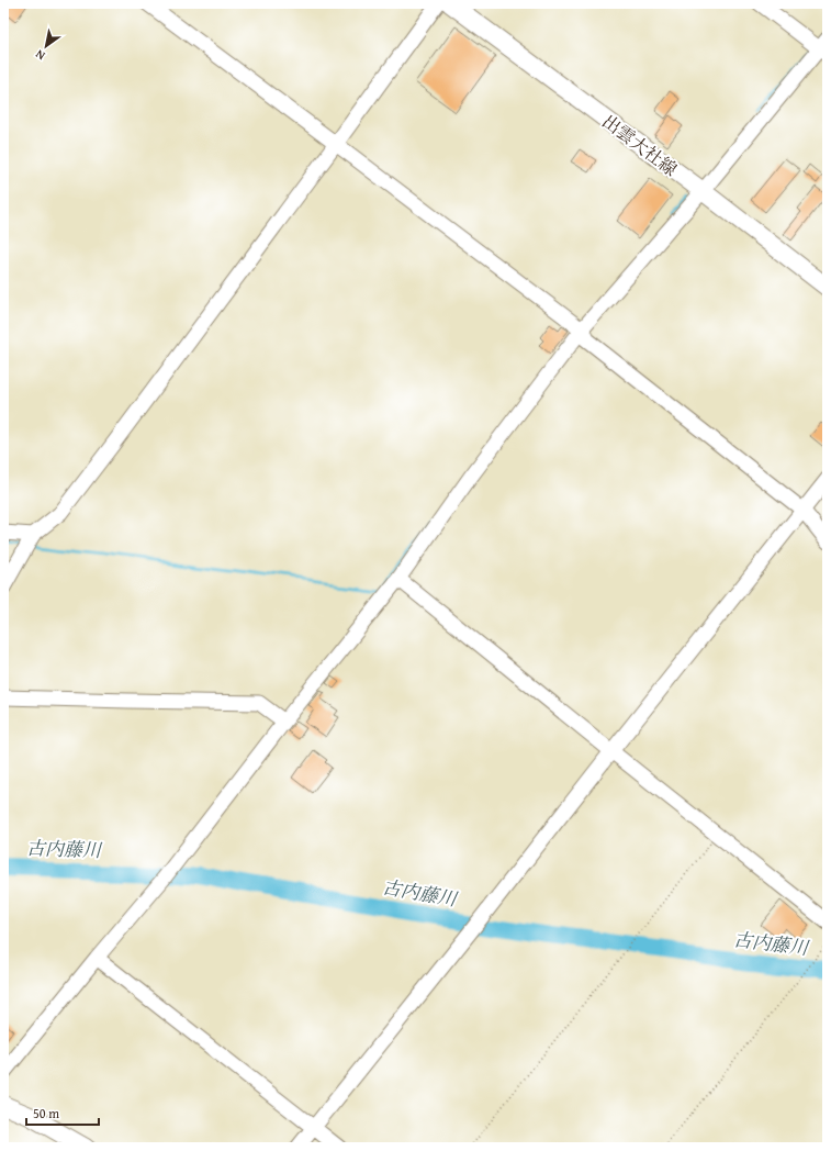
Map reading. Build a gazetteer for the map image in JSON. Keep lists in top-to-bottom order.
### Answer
{
  "streets": {
    "main road": ["出雲大社線"]
  },
  "water": ["古内藤川"],
  "scale_bar": "50 m",
  "north": "bottom left"
}
